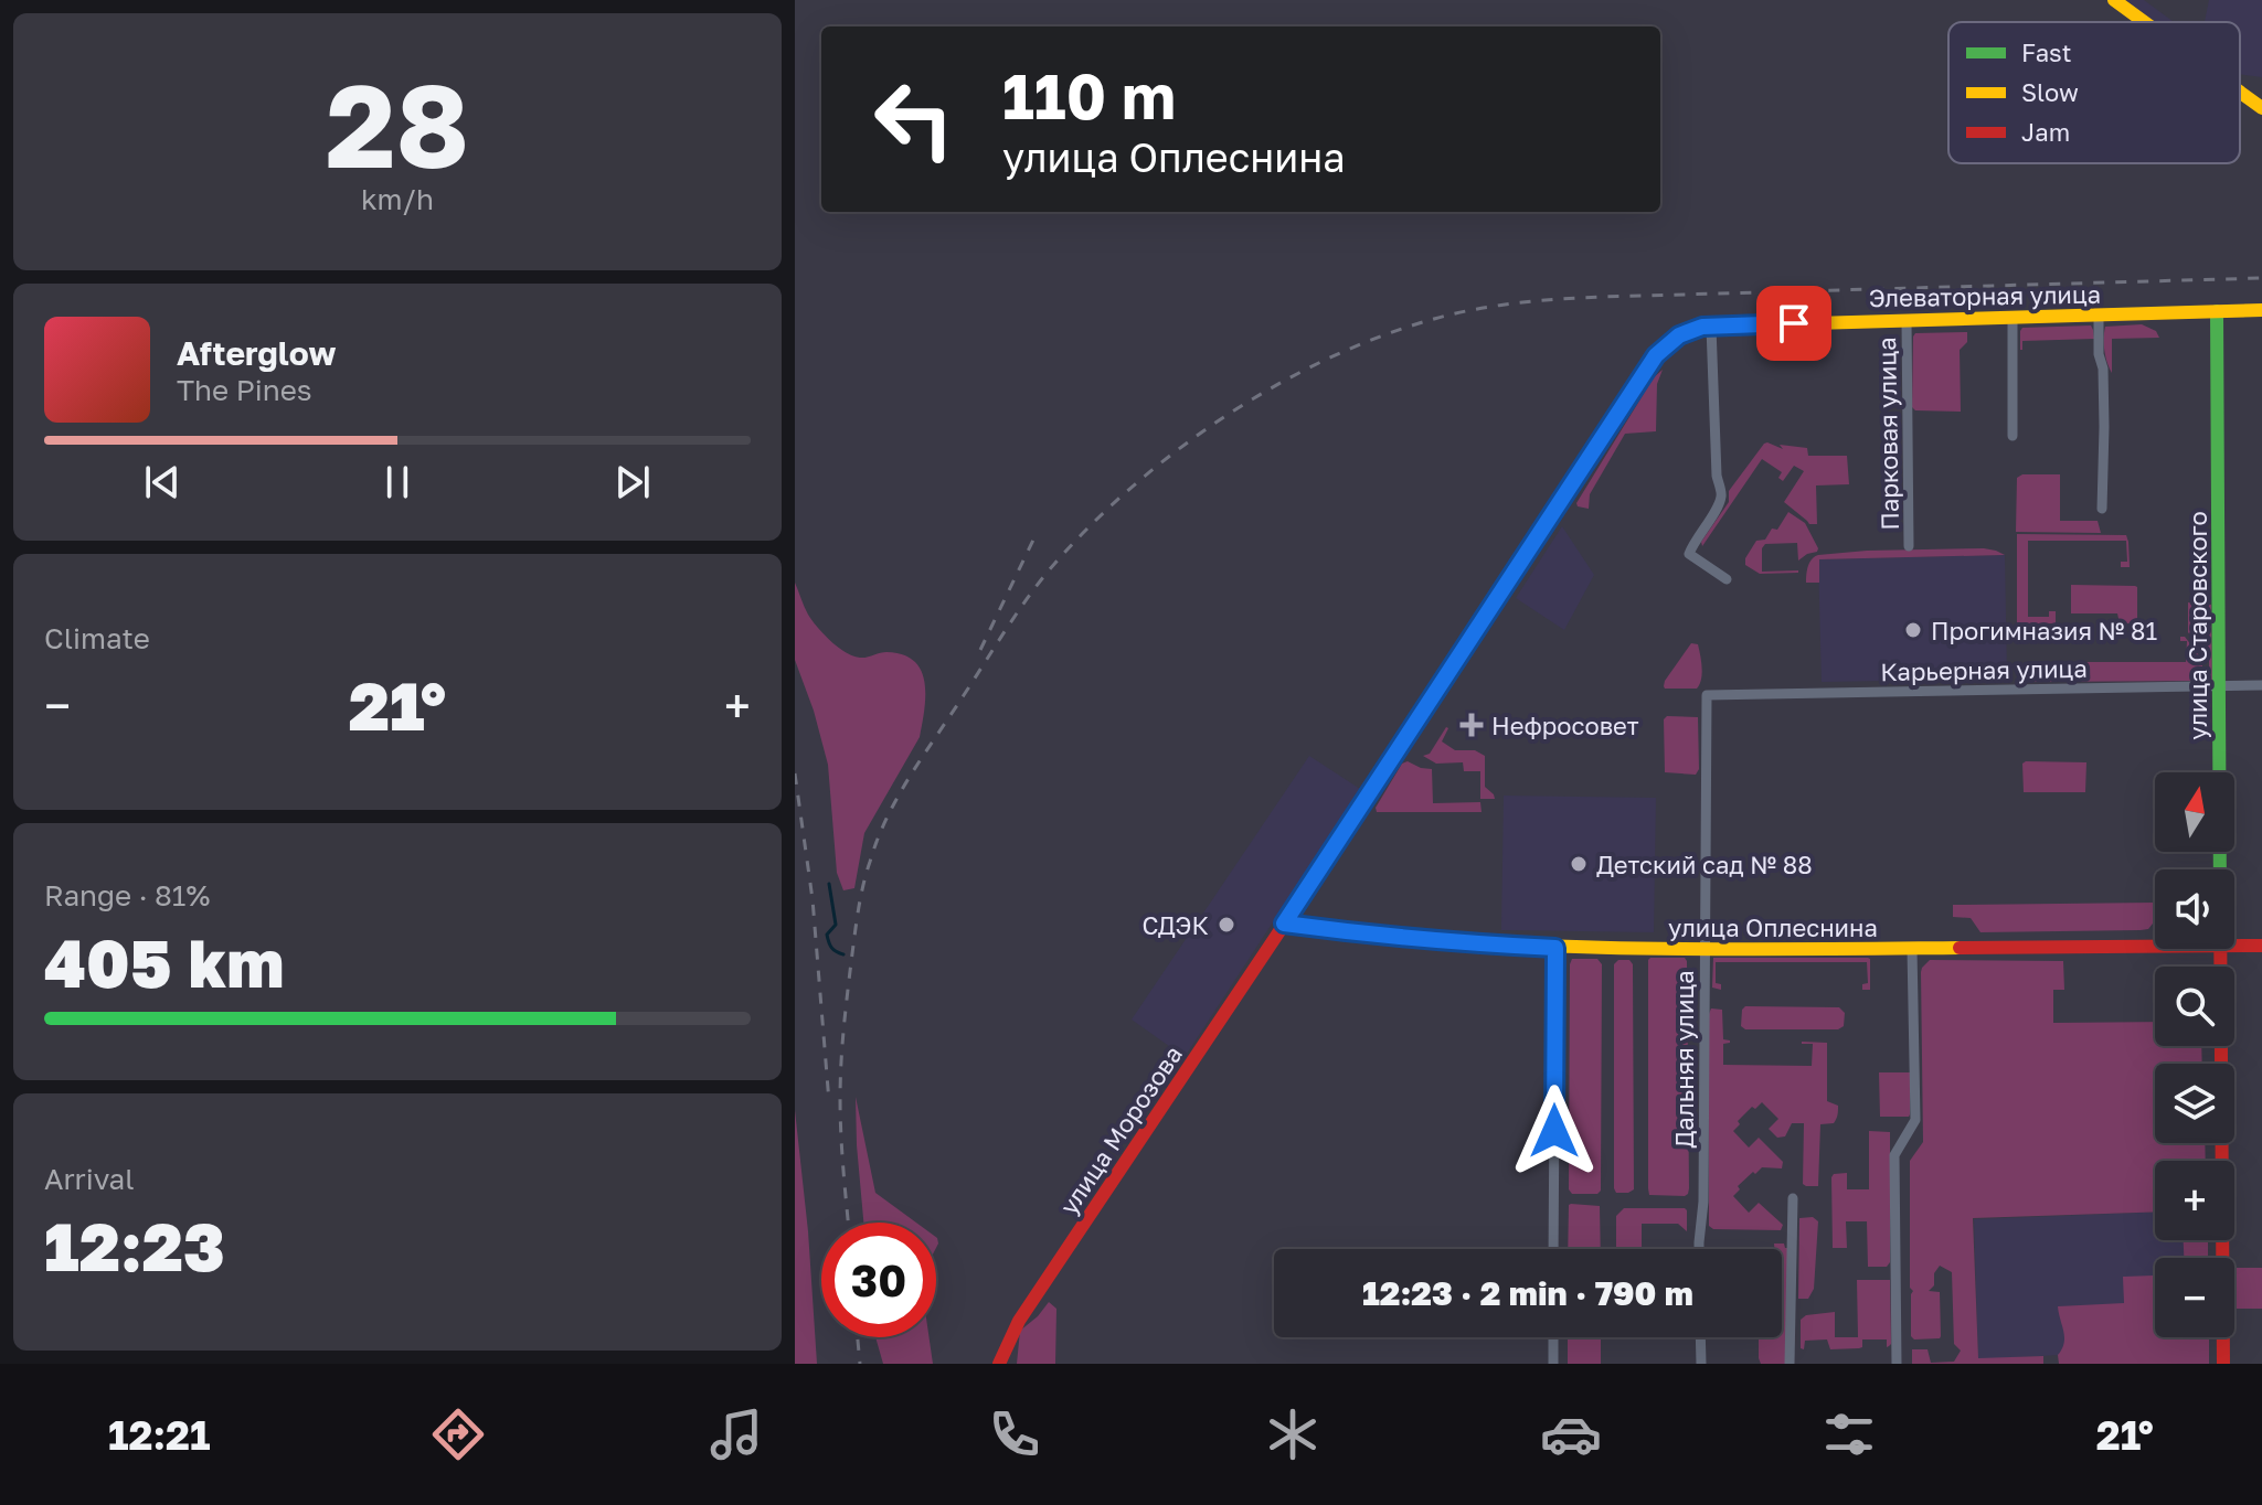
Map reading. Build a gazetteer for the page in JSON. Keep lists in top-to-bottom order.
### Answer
{
  "streets": {
    "street": [
      "Элеваторная улица",
      "Парковая улица",
      "улица Старовского",
      "Карьерная улица",
      "улица Оплеснина",
      "Дальняя улица",
      "улица Морозова"
    ]
  },
  "crossings": [
    ["Элеваторная улица", "Парковая улица"],
    ["Элеваторная улица", "улица Старовского"],
    ["Элеваторная улица", "улица Оплеснина"],
    ["Элеваторная улица", "улица Морозова"],
    ["улица Старовского", "Карьерная улица"],
    ["Карьерная улица", "Дальняя улица"],
    ["улица Оплеснина", "Дальняя улица"],
    ["улица Оплеснина", "улица Морозова"]
  ],
  "places": {
    "other": ["Прогимназия № 81", "Детский сад № 88", "СДЭК"],
    "health": ["Нефросовет"]
  },
  "legend": ["Fast", "Slow", "Jam"],
  "north": "top",
  "page": {
    "tile": [
      ["28", "km/h"],
      "Climate",
      ["Range · 81%", "405 km"],
      ["Arrival", "12:23"]
    ],
    "turn": ["110 m", "улица Оплеснина"],
    "song": ["Afterglow", "The Pines"],
    "heat": ["−", "21°", "+"],
    "map_buttons": ["+", "−"],
    "limit": "30",
    "trip": "12:23 · 2 min · 790 m",
    "tabs": ["12:21", "21°"]
  }
}
